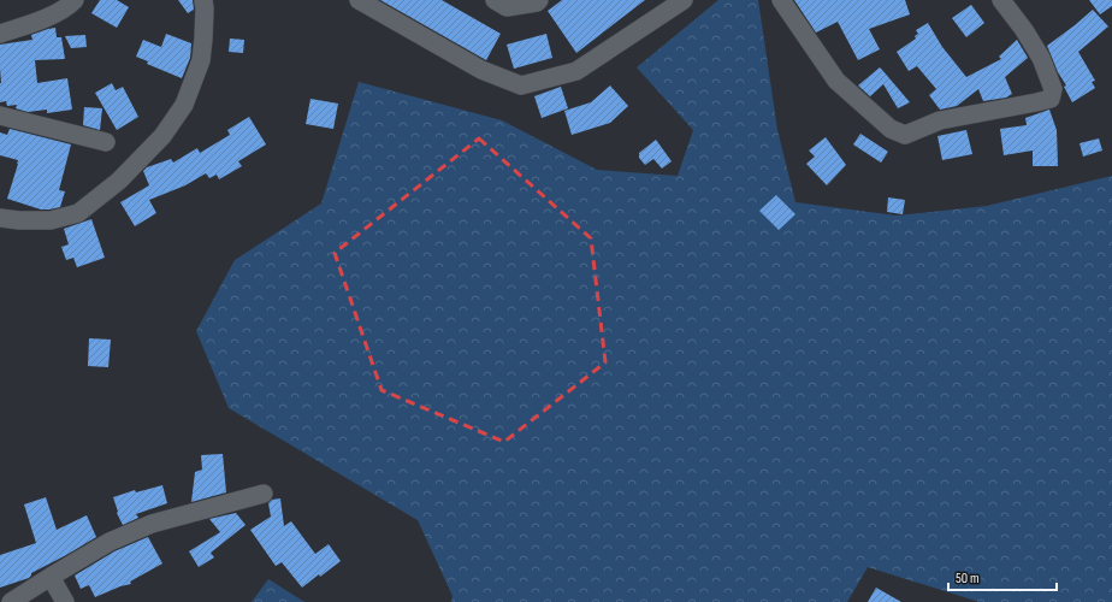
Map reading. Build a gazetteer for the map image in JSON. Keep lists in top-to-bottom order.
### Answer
{
  "scale_bar": "50 m"
}
